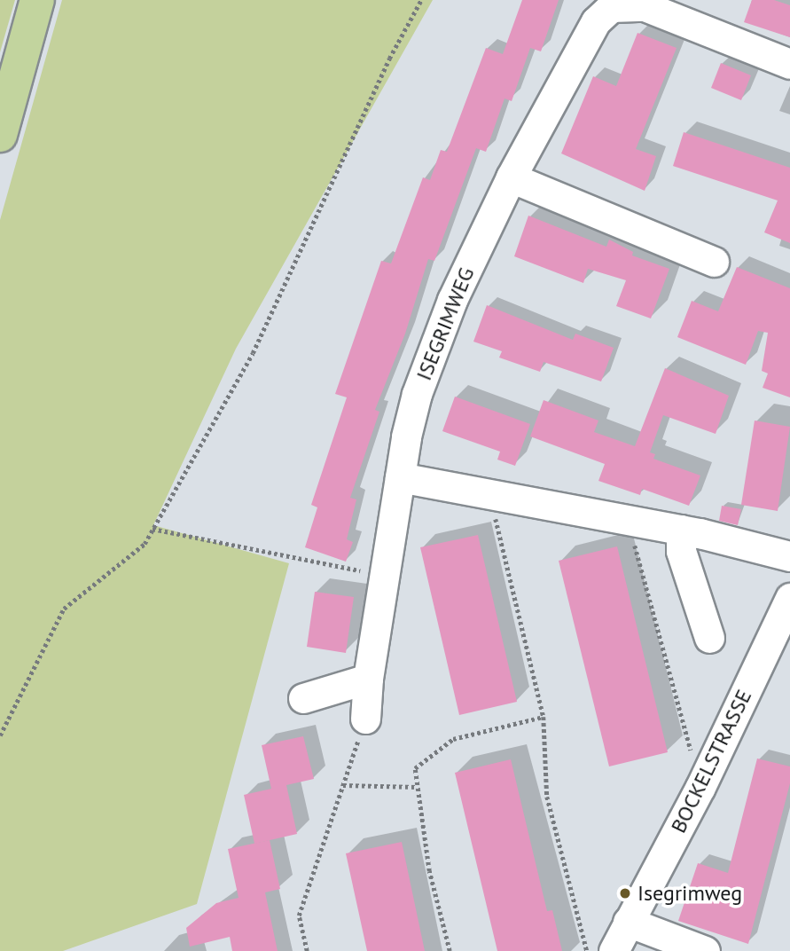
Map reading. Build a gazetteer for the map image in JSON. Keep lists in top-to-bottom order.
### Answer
{
  "streets": {
    "street": ["ISEGRIMWEG", "BOCKELSTRASSE"]
  },
  "places": ["Isegrimweg"]
}
